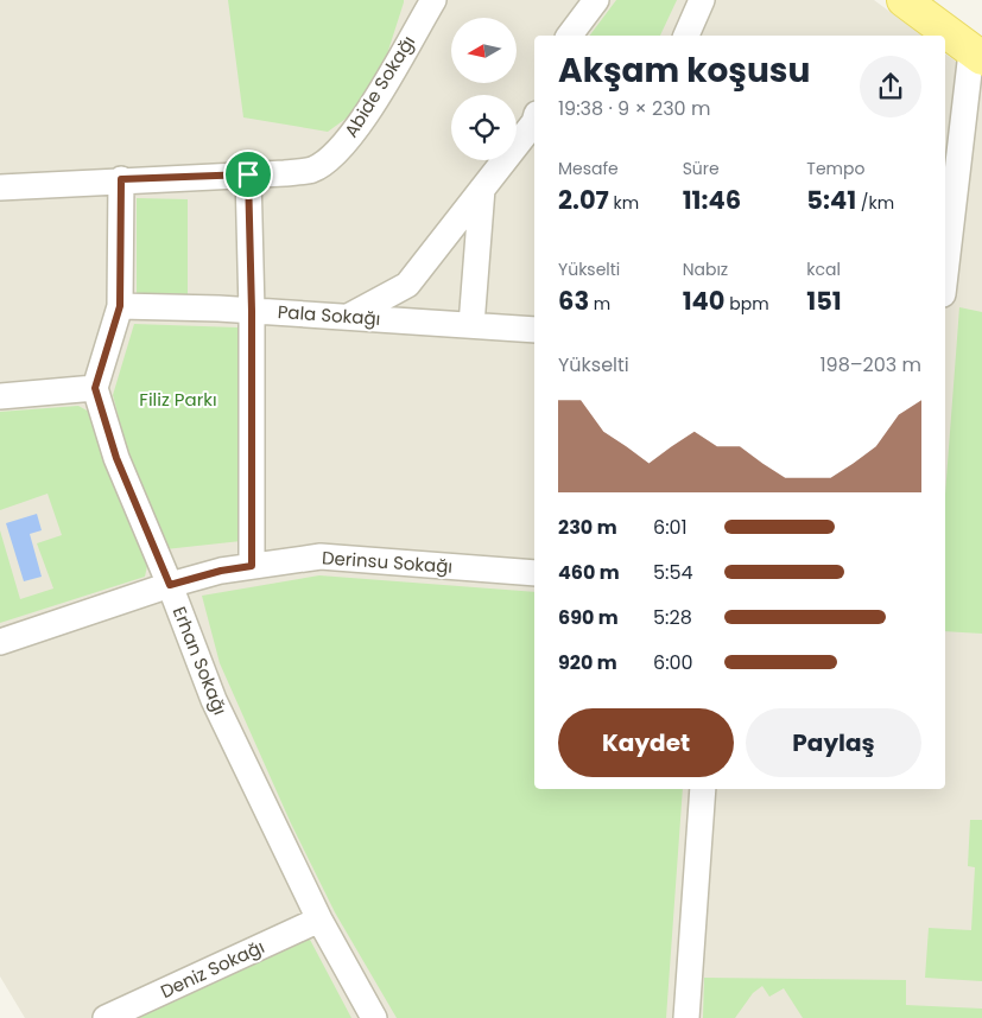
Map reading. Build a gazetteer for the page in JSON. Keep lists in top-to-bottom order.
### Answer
{
  "streets": {
    "street": [
      "Abide Sokağı",
      "Pala Sokağı",
      "Derinsu Sokağı",
      "Erhan Sokağı",
      "Deniz Sokağı"
    ]
  },
  "crossings": [
    ["Derinsu Sokağı", "Erhan Sokağı"],
    ["Erhan Sokağı", "Deniz Sokağı"]
  ],
  "parks": ["Filiz Parkı"],
  "north": "left",
  "page": {
    "heading": ["Akşam koşusu", "19:38 · 9 × 230 m"],
    "stats": [
      ["Mesafe", "2.07 km"],
      ["Süre", "11:46"],
      ["Tempo", "5:41 /km"],
      ["Yükselti", "63 m"],
      ["Nabız", "140 bpm"],
      ["kcal", "151"]
    ],
    "chart": ["Yükselti", "198–203 m"],
    "list": [
      {
        "name": "230 m",
        "note": "6:01"
      },
      {
        "name": "460 m",
        "note": "5:54"
      },
      {
        "name": "690 m",
        "note": "5:28"
      },
      {
        "name": "920 m",
        "note": "6:00"
      }
    ],
    "buttons": ["Kaydet", "Paylaş"]
  }
}
